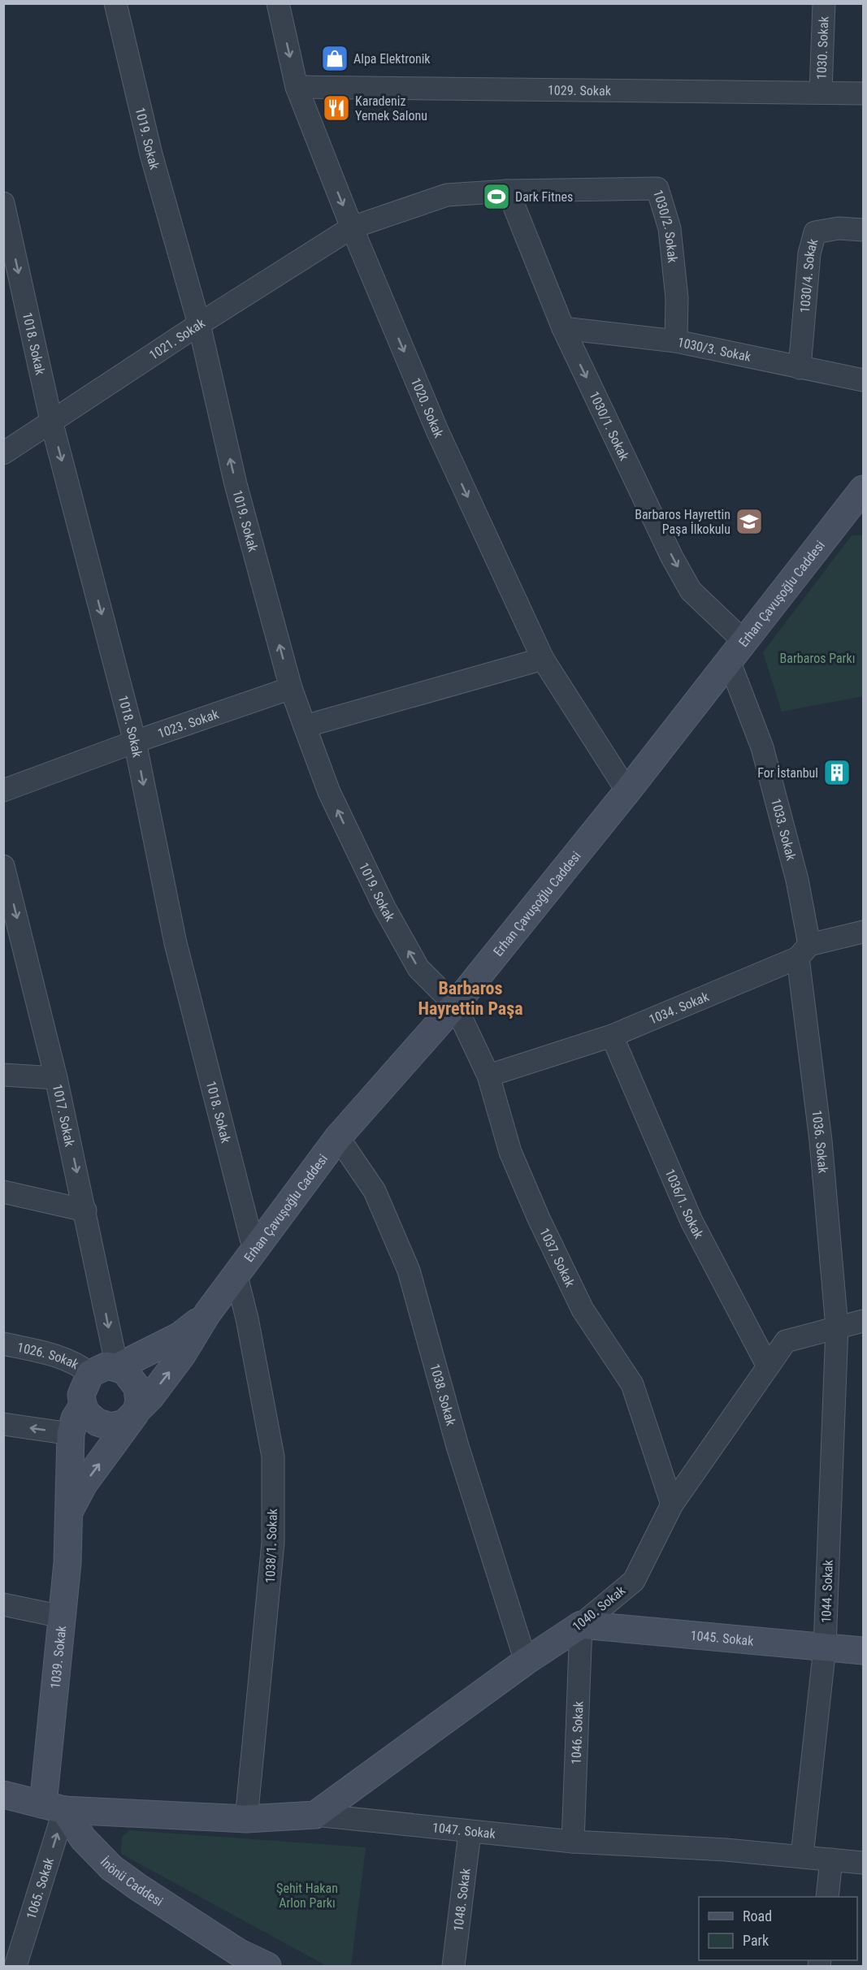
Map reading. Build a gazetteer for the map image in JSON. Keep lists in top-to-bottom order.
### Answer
{
  "streets": {
    "street": [
      "1030. Sokak",
      "1029. Sokak",
      "1019. Sokak",
      "1030/2. Sokak",
      "1030/4. Sokak",
      "1021. Sokak",
      "1018. Sokak",
      "1030/3. Sokak",
      "1020. Sokak",
      "1030/1. Sokak",
      "Erhan Çavuşoğlu Caddesi",
      "1023. Sokak",
      "1033. Sokak",
      "1034. Sokak",
      "1017. Sokak",
      "1036. Sokak",
      "1036/1. Sokak",
      "1037. Sokak",
      "1026. Sokak",
      "1038. Sokak",
      "1038/1. Sokak",
      "1044. Sokak",
      "1040. Sokak",
      "1045. Sokak",
      "1039. Sokak",
      "1046. Sokak",
      "1047. Sokak",
      "İnönü Caddesi",
      "1065. Sokak",
      "1048. Sokak"
    ]
  },
  "crossings": [
    ["1030. Sokak", "1029. Sokak"],
    ["1029. Sokak", "1020. Sokak"],
    ["1019. Sokak", "1021. Sokak"],
    ["1019. Sokak", "Erhan Çavuşoğlu Caddesi"],
    ["1019. Sokak", "1023. Sokak"],
    ["1019. Sokak", "1037. Sokak"],
    ["1030/2. Sokak", "1021. Sokak"],
    ["1030/2. Sokak", "1030/3. Sokak"],
    ["1030/2. Sokak", "1020. Sokak"],
    ["1030/2. Sokak", "1030/1. Sokak"],
    ["1030/4. Sokak", "1030/3. Sokak"],
    ["1021. Sokak", "1018. Sokak"],
    ["1021. Sokak", "1020. Sokak"],
    ["1018. Sokak", "Erhan Çavuşoğlu Caddesi"],
    ["1018. Sokak", "1023. Sokak"],
    ["1030/3. Sokak", "1030/1. Sokak"],
    ["1020. Sokak", "Erhan Çavuşoğlu Caddesi"],
    ["1030/1. Sokak", "Erhan Çavuşoğlu Caddesi"],
    ["1030/1. Sokak", "1033. Sokak"],
    ["Erhan Çavuşoğlu Caddesi", "1033. Sokak"],
    ["Erhan Çavuşoğlu Caddesi", "1037. Sokak"],
    ["Erhan Çavuşoğlu Caddesi", "1038. Sokak"],
    ["Erhan Çavuşoğlu Caddesi", "1038/1. Sokak"],
    ["1033. Sokak", "1034. Sokak"],
    ["1033. Sokak", "1036. Sokak"],
    ["1034. Sokak", "1036. Sokak"],
    ["1034. Sokak", "1036/1. Sokak"],
    ["1034. Sokak", "1037. Sokak"],
    ["1017. Sokak", "1026. Sokak"],
    ["1017. Sokak", "1039. Sokak"],
    ["1036. Sokak", "1044. Sokak"],
    ["1036. Sokak", "1040. Sokak"],
    ["1036/1. Sokak", "1040. Sokak"],
    ["1037. Sokak", "1040. Sokak"],
    ["1026. Sokak", "1039. Sokak"],
    ["1038. Sokak", "1040. Sokak"],
    ["1038/1. Sokak", "1047. Sokak"],
    ["1044. Sokak", "1040. Sokak"],
    ["1044. Sokak", "1045. Sokak"],
    ["1044. Sokak", "1047. Sokak"],
    ["1040. Sokak", "1045. Sokak"],
    ["1040. Sokak", "1046. Sokak"],
    ["1040. Sokak", "1047. Sokak"],
    ["1045. Sokak", "1046. Sokak"],
    ["1039. Sokak", "1047. Sokak"],
    ["1039. Sokak", "İnönü Caddesi"],
    ["1039. Sokak", "1065. Sokak"],
    ["1046. Sokak", "1047. Sokak"],
    ["1047. Sokak", "İnönü Caddesi"],
    ["1047. Sokak", "1065. Sokak"],
    ["1047. Sokak", "1048. Sokak"],
    ["İnönü Caddesi", "1065. Sokak"]
  ],
  "one_way": [
    "1019. Sokak",
    "1018. Sokak",
    "1020. Sokak",
    "1030/1. Sokak",
    "1017. Sokak",
    "1065. Sokak"
  ],
  "districts": ["Barbaros Hayrettin Paşa"],
  "parks": ["Barbaros Parkı", "Şehit Hakan Arlon Parkı"],
  "places": {
    "shop": ["Alpa Elektronik"],
    "restaurant": ["Karadeniz Yemek Salonu"],
    "sports": ["Dark Fitnes"],
    "school or university": ["Barbaros Hayrettin Paşa İlkokulu"],
    "building": ["For İstanbul"]
  },
  "legend": ["Road", "Park"]
}
